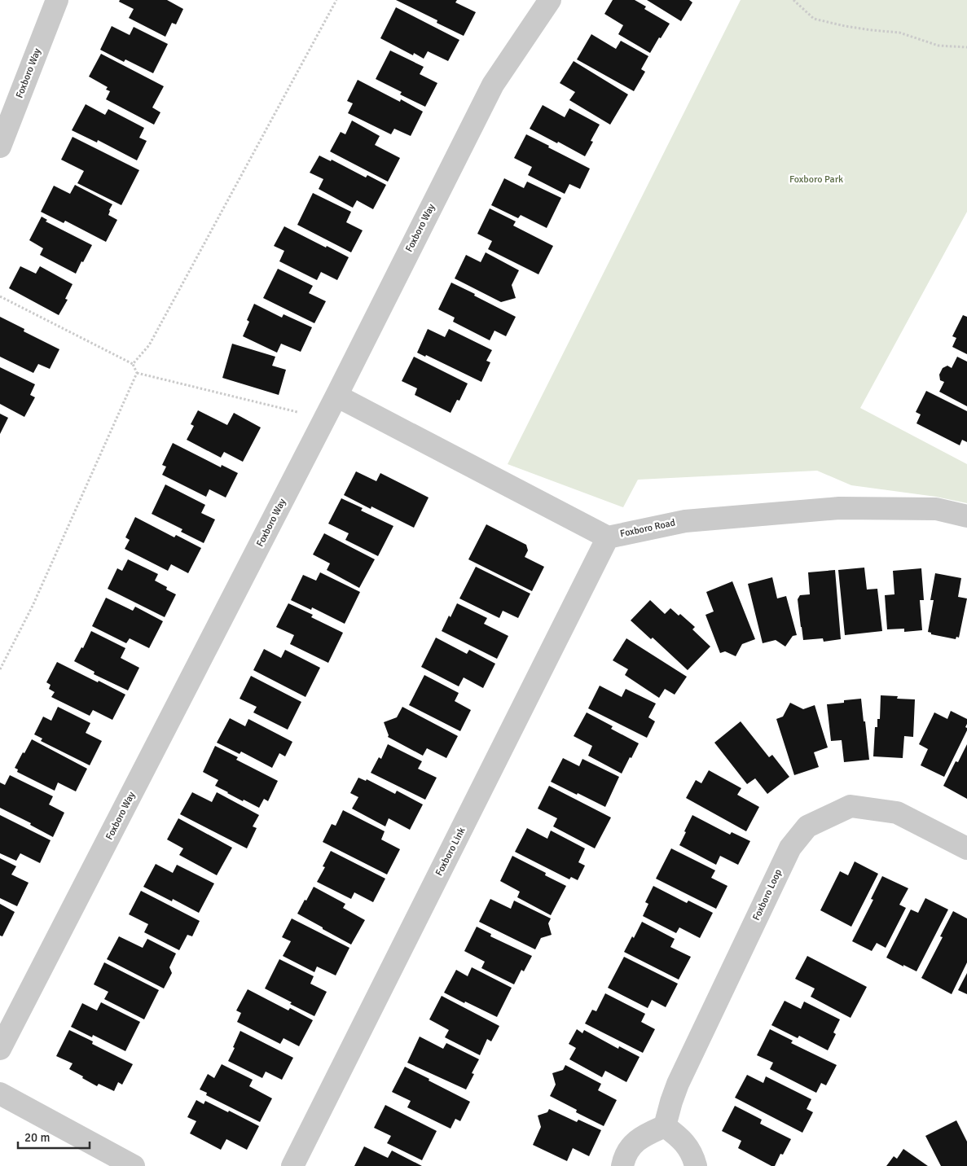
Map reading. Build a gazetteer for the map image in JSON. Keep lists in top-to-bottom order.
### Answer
{
  "streets": {
    "street": [
      "Foxboro Way",
      "Foxboro Road",
      "Foxboro Link",
      "Foxboro Loop"
    ]
  },
  "crossings": [
    ["Foxboro Way", "Foxboro Road"],
    ["Foxboro Road", "Foxboro Link"]
  ],
  "parks": ["Foxboro Park"],
  "scale_bar": "20 m"
}
